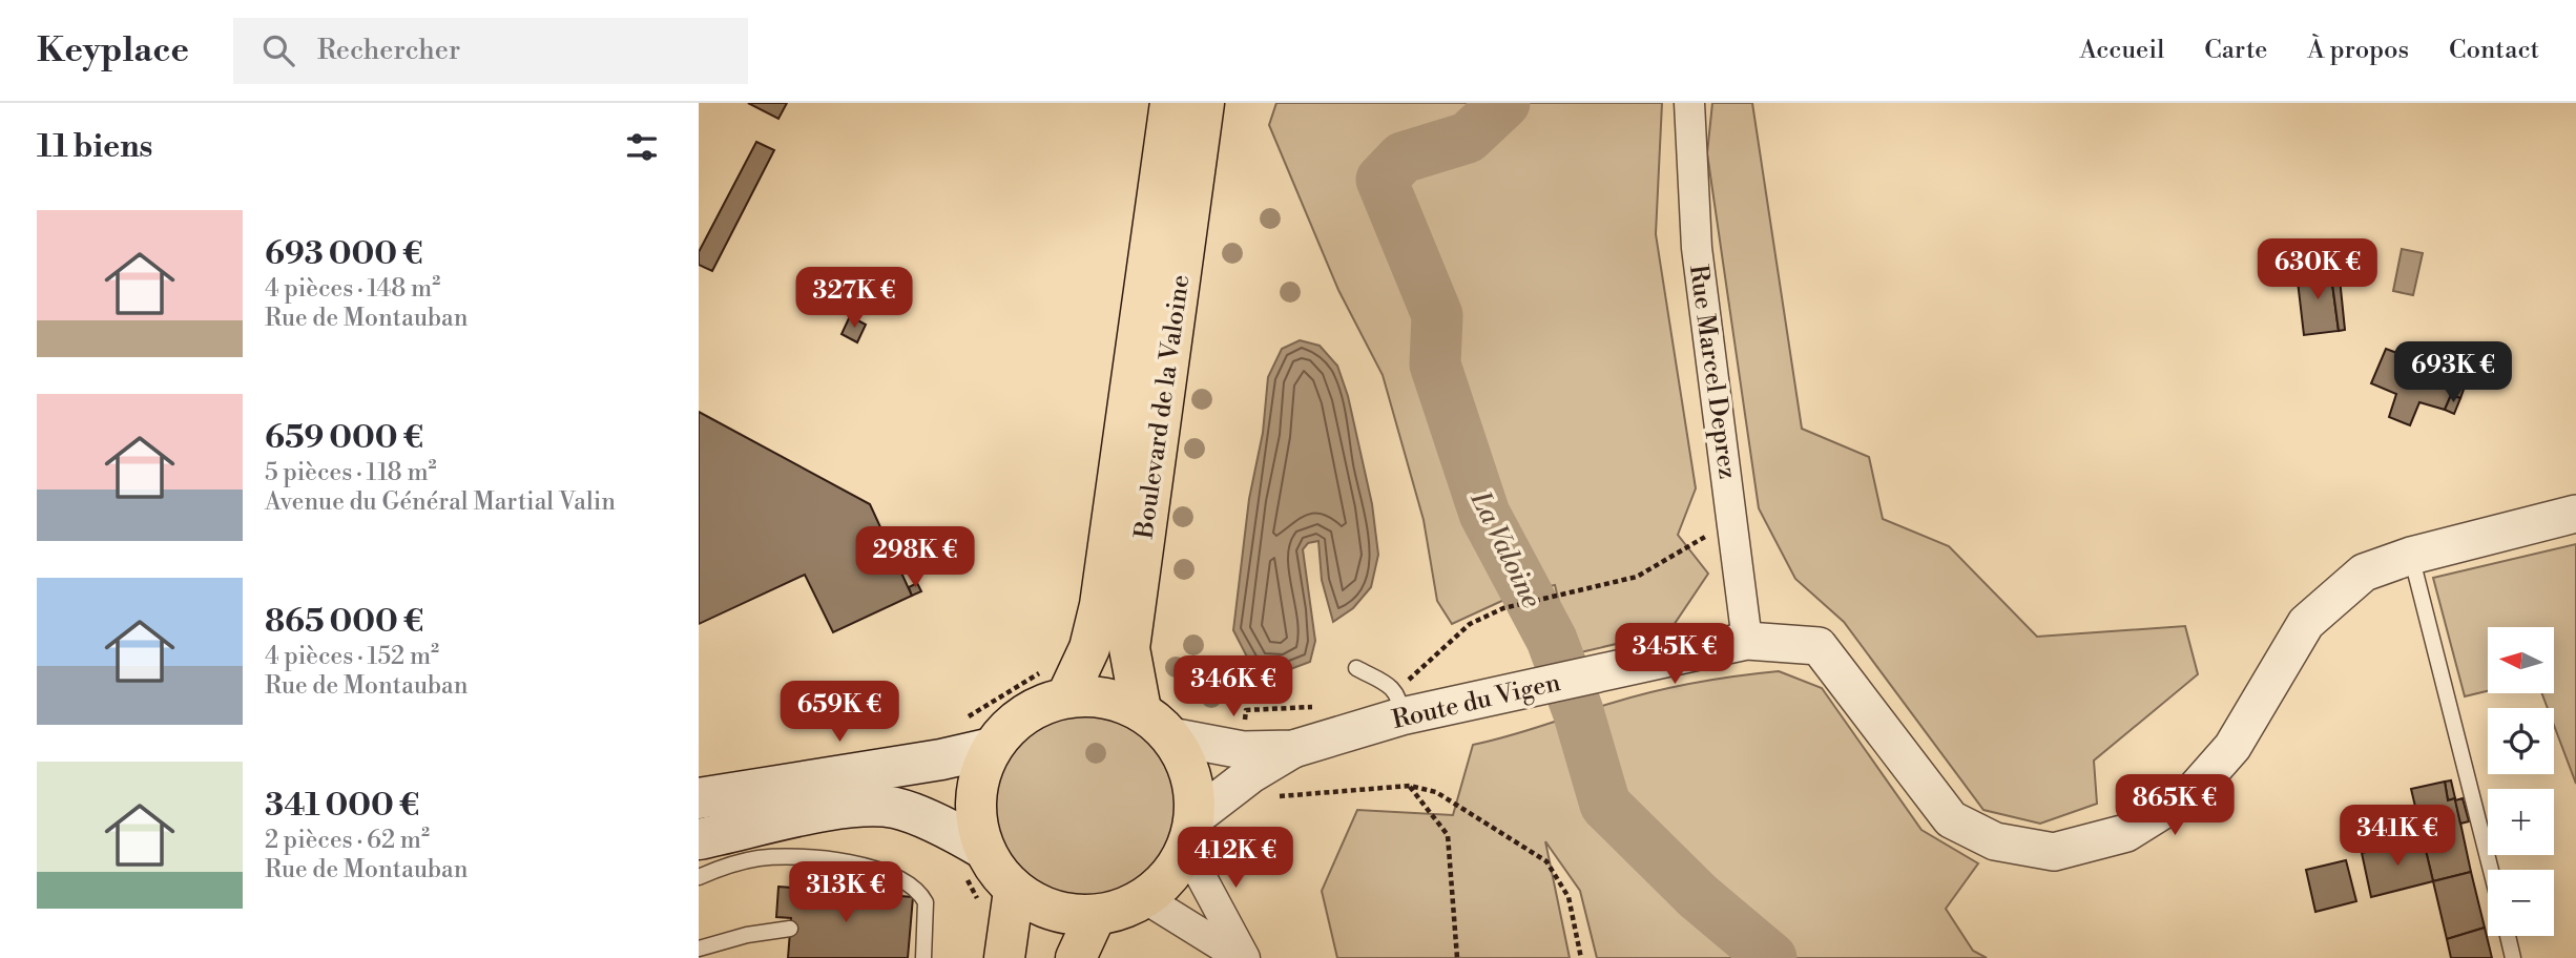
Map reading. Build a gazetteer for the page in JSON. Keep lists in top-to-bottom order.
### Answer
{
  "streets": {
    "main road": ["Boulevard de la Valoine"],
    "street": ["Rue Marcel Deprez", "Route du Vigen"]
  },
  "crossings": [
    ["Rue Marcel Deprez", "Route du Vigen"],
    ["Boulevard de la Valoine", "Route du Vigen"]
  ],
  "water": ["La Valoine"],
  "north": "left",
  "page": {
    "header": "Keyplace",
    "search": "Rechercher",
    "nav": [
      "Accueil",
      "Carte",
      "À propos",
      "Contact"
    ],
    "heading": "11 biens",
    "list": [
      {
        "name": "693 000 €",
        "note": "4 pièces · 148 m² · Rue de Montauban"
      },
      {
        "name": "659 000 €",
        "note": "5 pièces · 118 m² · Avenue du Général Martial Valin"
      },
      {
        "name": "865 000 €",
        "note": "4 pièces · 152 m² · Rue de Montauban"
      },
      {
        "name": "341 000 €",
        "note": "2 pièces · 62 m² · Rue de Montauban"
      }
    ],
    "price": [
      "630K €",
      "327K €",
      "693K €",
      "298K €",
      "345K €",
      "346K €",
      "659K €",
      "865K €",
      "341K €",
      "412K €",
      "313K €"
    ],
    "map_buttons": ["+", "−"]
  }
}
